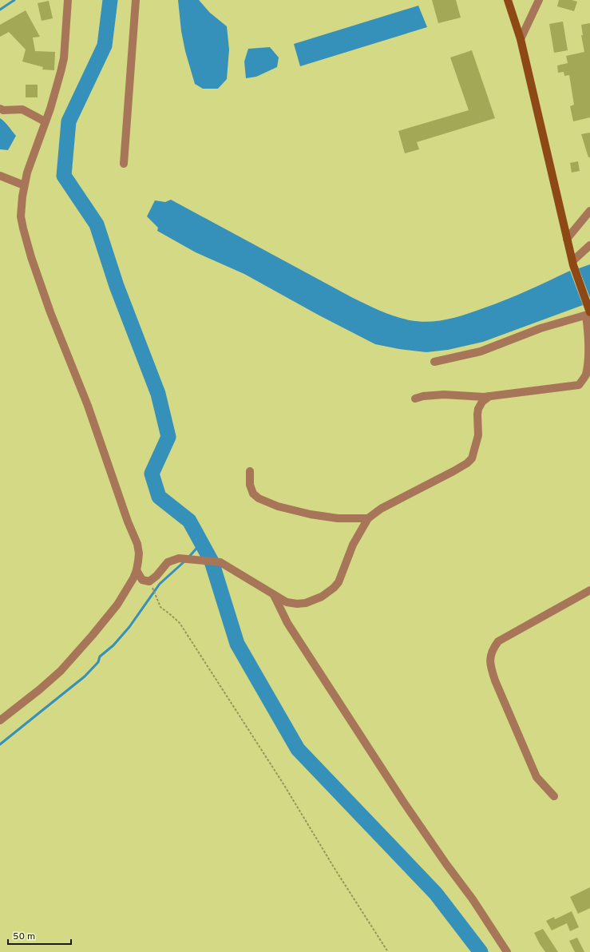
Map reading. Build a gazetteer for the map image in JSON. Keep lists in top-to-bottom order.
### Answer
{
  "scale_bar": "50 m"
}
